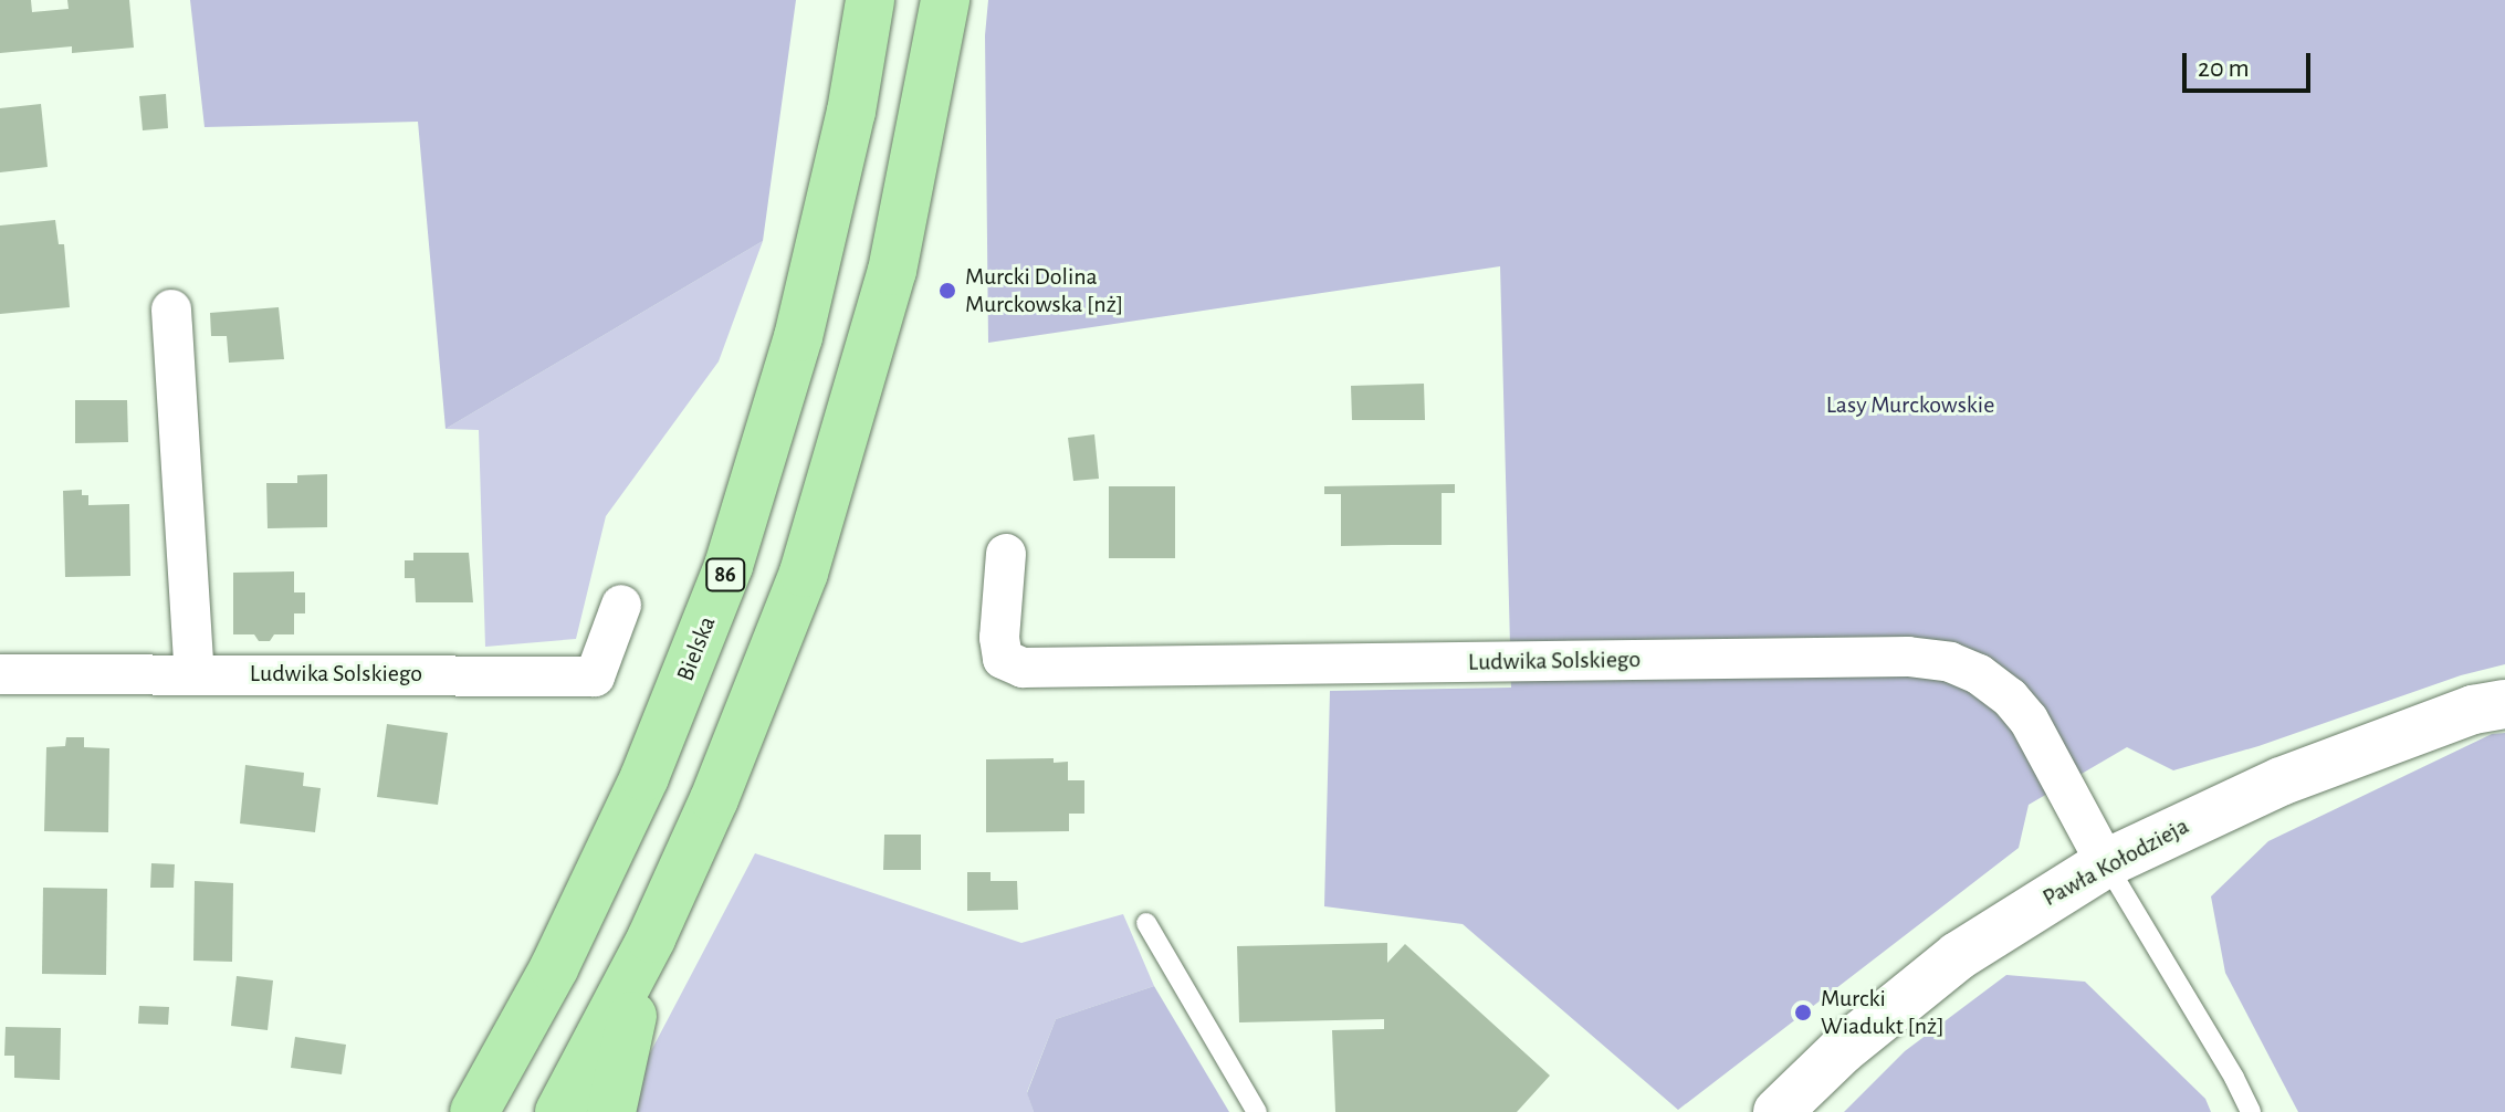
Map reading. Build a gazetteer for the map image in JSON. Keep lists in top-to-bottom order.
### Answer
{
  "streets": {
    "main road": ["86", "Bielska"],
    "street": ["Ludwika Solskiego", "Pawła Kołodzieja"]
  },
  "crossings": [
    ["Ludwika Solskiego", "Pawła Kołodzieja"]
  ],
  "parks": ["Lasy Murckowskie"],
  "places": ["Murcki Dolina Murckowska [nż]", "Murcki Wiadukt [nż]"],
  "scale_bar": "20 m"
}
